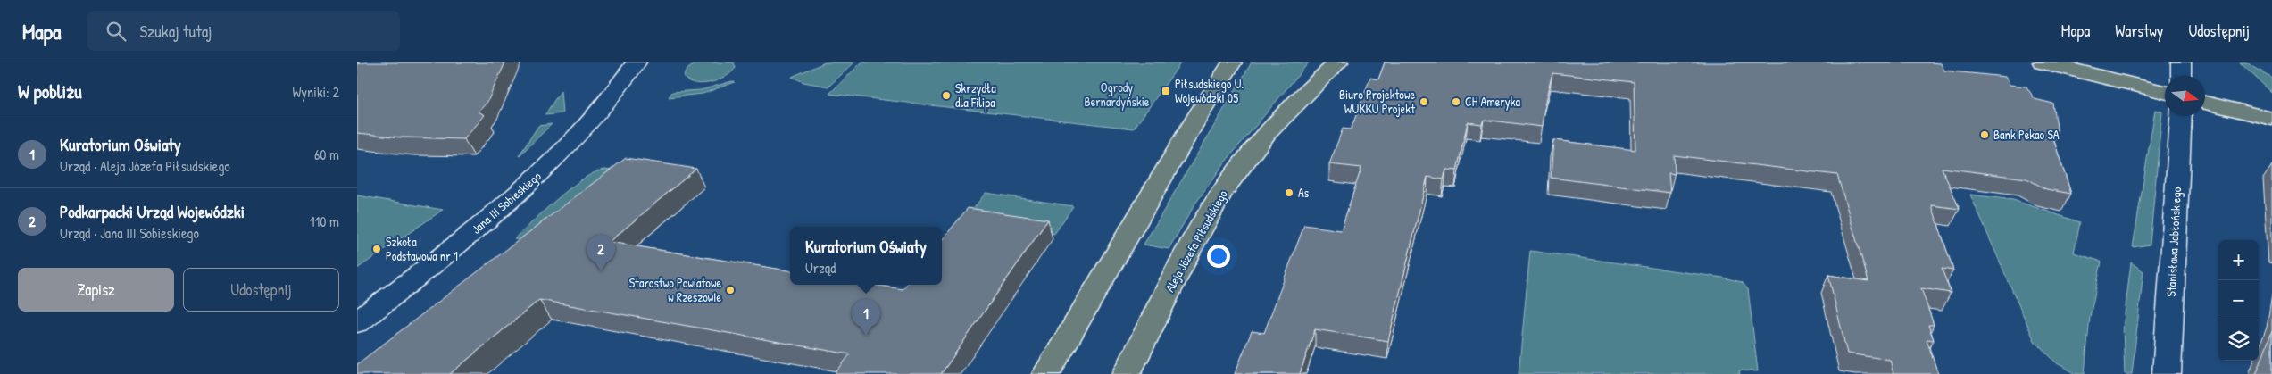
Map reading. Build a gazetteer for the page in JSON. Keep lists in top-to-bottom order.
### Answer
{
  "streets": {
    "main road": ["Aleja Józefa Piłsudskiego"],
    "street": ["Jana III Sobieskiego", "Stanisława Jabłońskiego"]
  },
  "parks": ["Ogrody Bernardyńskie"],
  "places": {
    "transit": ["Piłsudskiego U. Wojewódzki 05"],
    "other": [
      "Skrzydła dla Filipa",
      "Biuro Projektowe WUKKU Projekt",
      "CH Ameryka",
      "Bank Pekao SA",
      "As",
      "Szkoła Podstawowa nr 1",
      "Starostwo Powiatowe w Rzeszowie"
    ]
  },
  "north": "right",
  "page": {
    "header": "Mapa",
    "search": "Szukaj tutaj",
    "nav": ["Mapa", "Warstwy", "Udostępnij"],
    "heading": ["W pobliżu", "Wyniki: 2"],
    "list": [
      {
        "mark": "1",
        "name": "Kuratorium Oświaty",
        "note": "Urząd · Aleja Józefa Piłsudskiego",
        "value": "60 m"
      },
      {
        "mark": "2",
        "name": "Podkarpacki Urząd Wojewódzki",
        "note": "Urząd · Jana III Sobieskiego",
        "value": "110 m"
      }
    ],
    "popup": ["Kuratorium Oświaty", "Urząd"],
    "pins": ["2", "1"],
    "map_buttons": ["+", "−"],
    "buttons": ["Zapisz", "Udostępnij"]
  }
}
